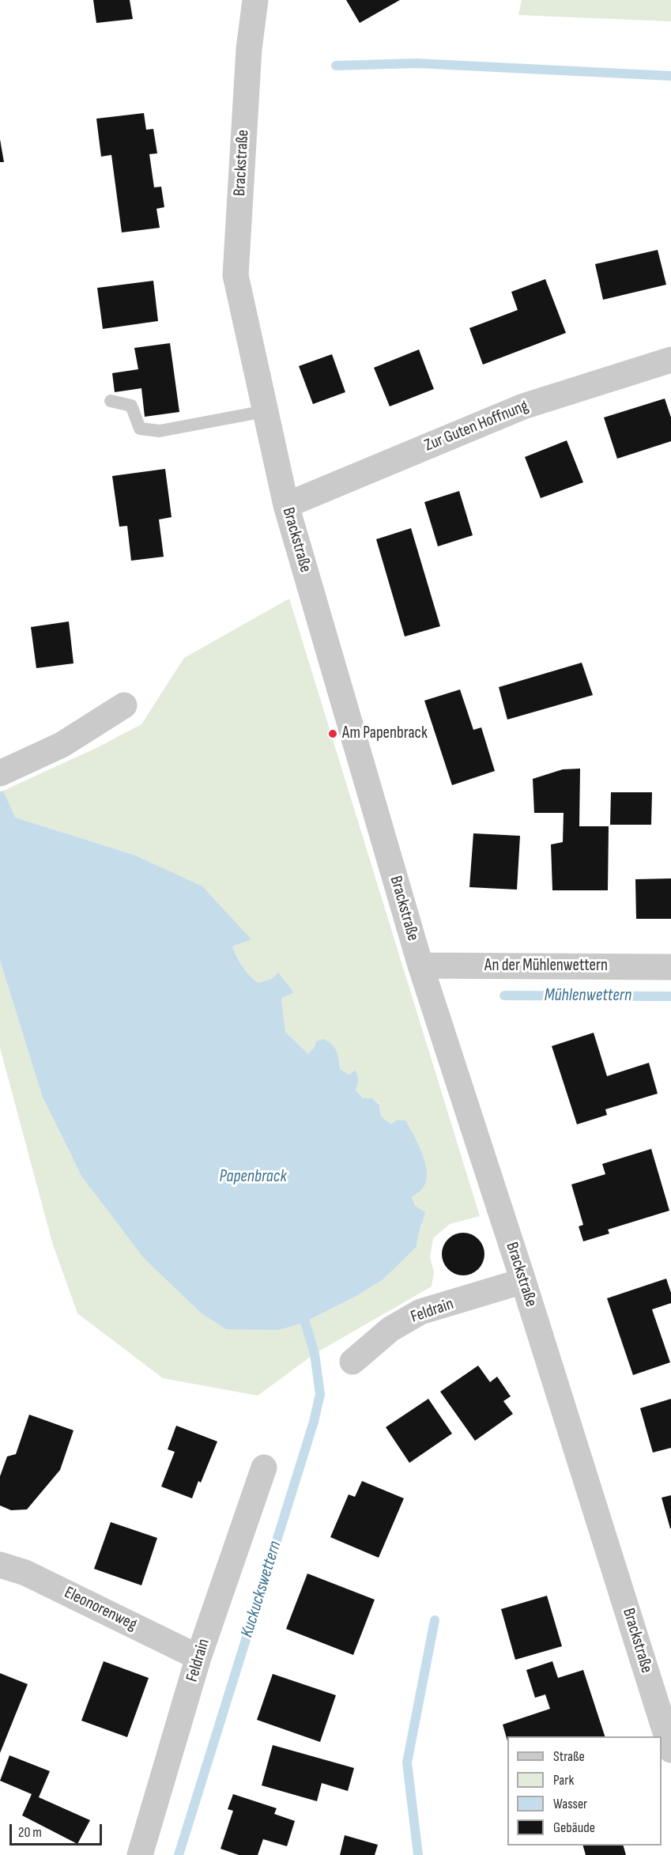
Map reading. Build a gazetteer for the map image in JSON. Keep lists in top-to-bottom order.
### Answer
{
  "streets": {
    "street": [
      "Brackstraße",
      "Zur Guten Hoffnung",
      "An der Mühlenwettern",
      "Feldrain",
      "Eleonorenweg"
    ]
  },
  "crossings": [
    ["Brackstraße", "Zur Guten Hoffnung"],
    ["Brackstraße", "An der Mühlenwettern"],
    ["Brackstraße", "Feldrain"],
    ["Feldrain", "Eleonorenweg"]
  ],
  "water": ["Mühlenwettern", "Papenbrack", "Kuckuckswettern"],
  "places": ["Am Papenbrack"],
  "legend": [
    "Straße",
    "Park",
    "Wasser",
    "Gebäude"
  ],
  "scale_bar": "20 m"
}
